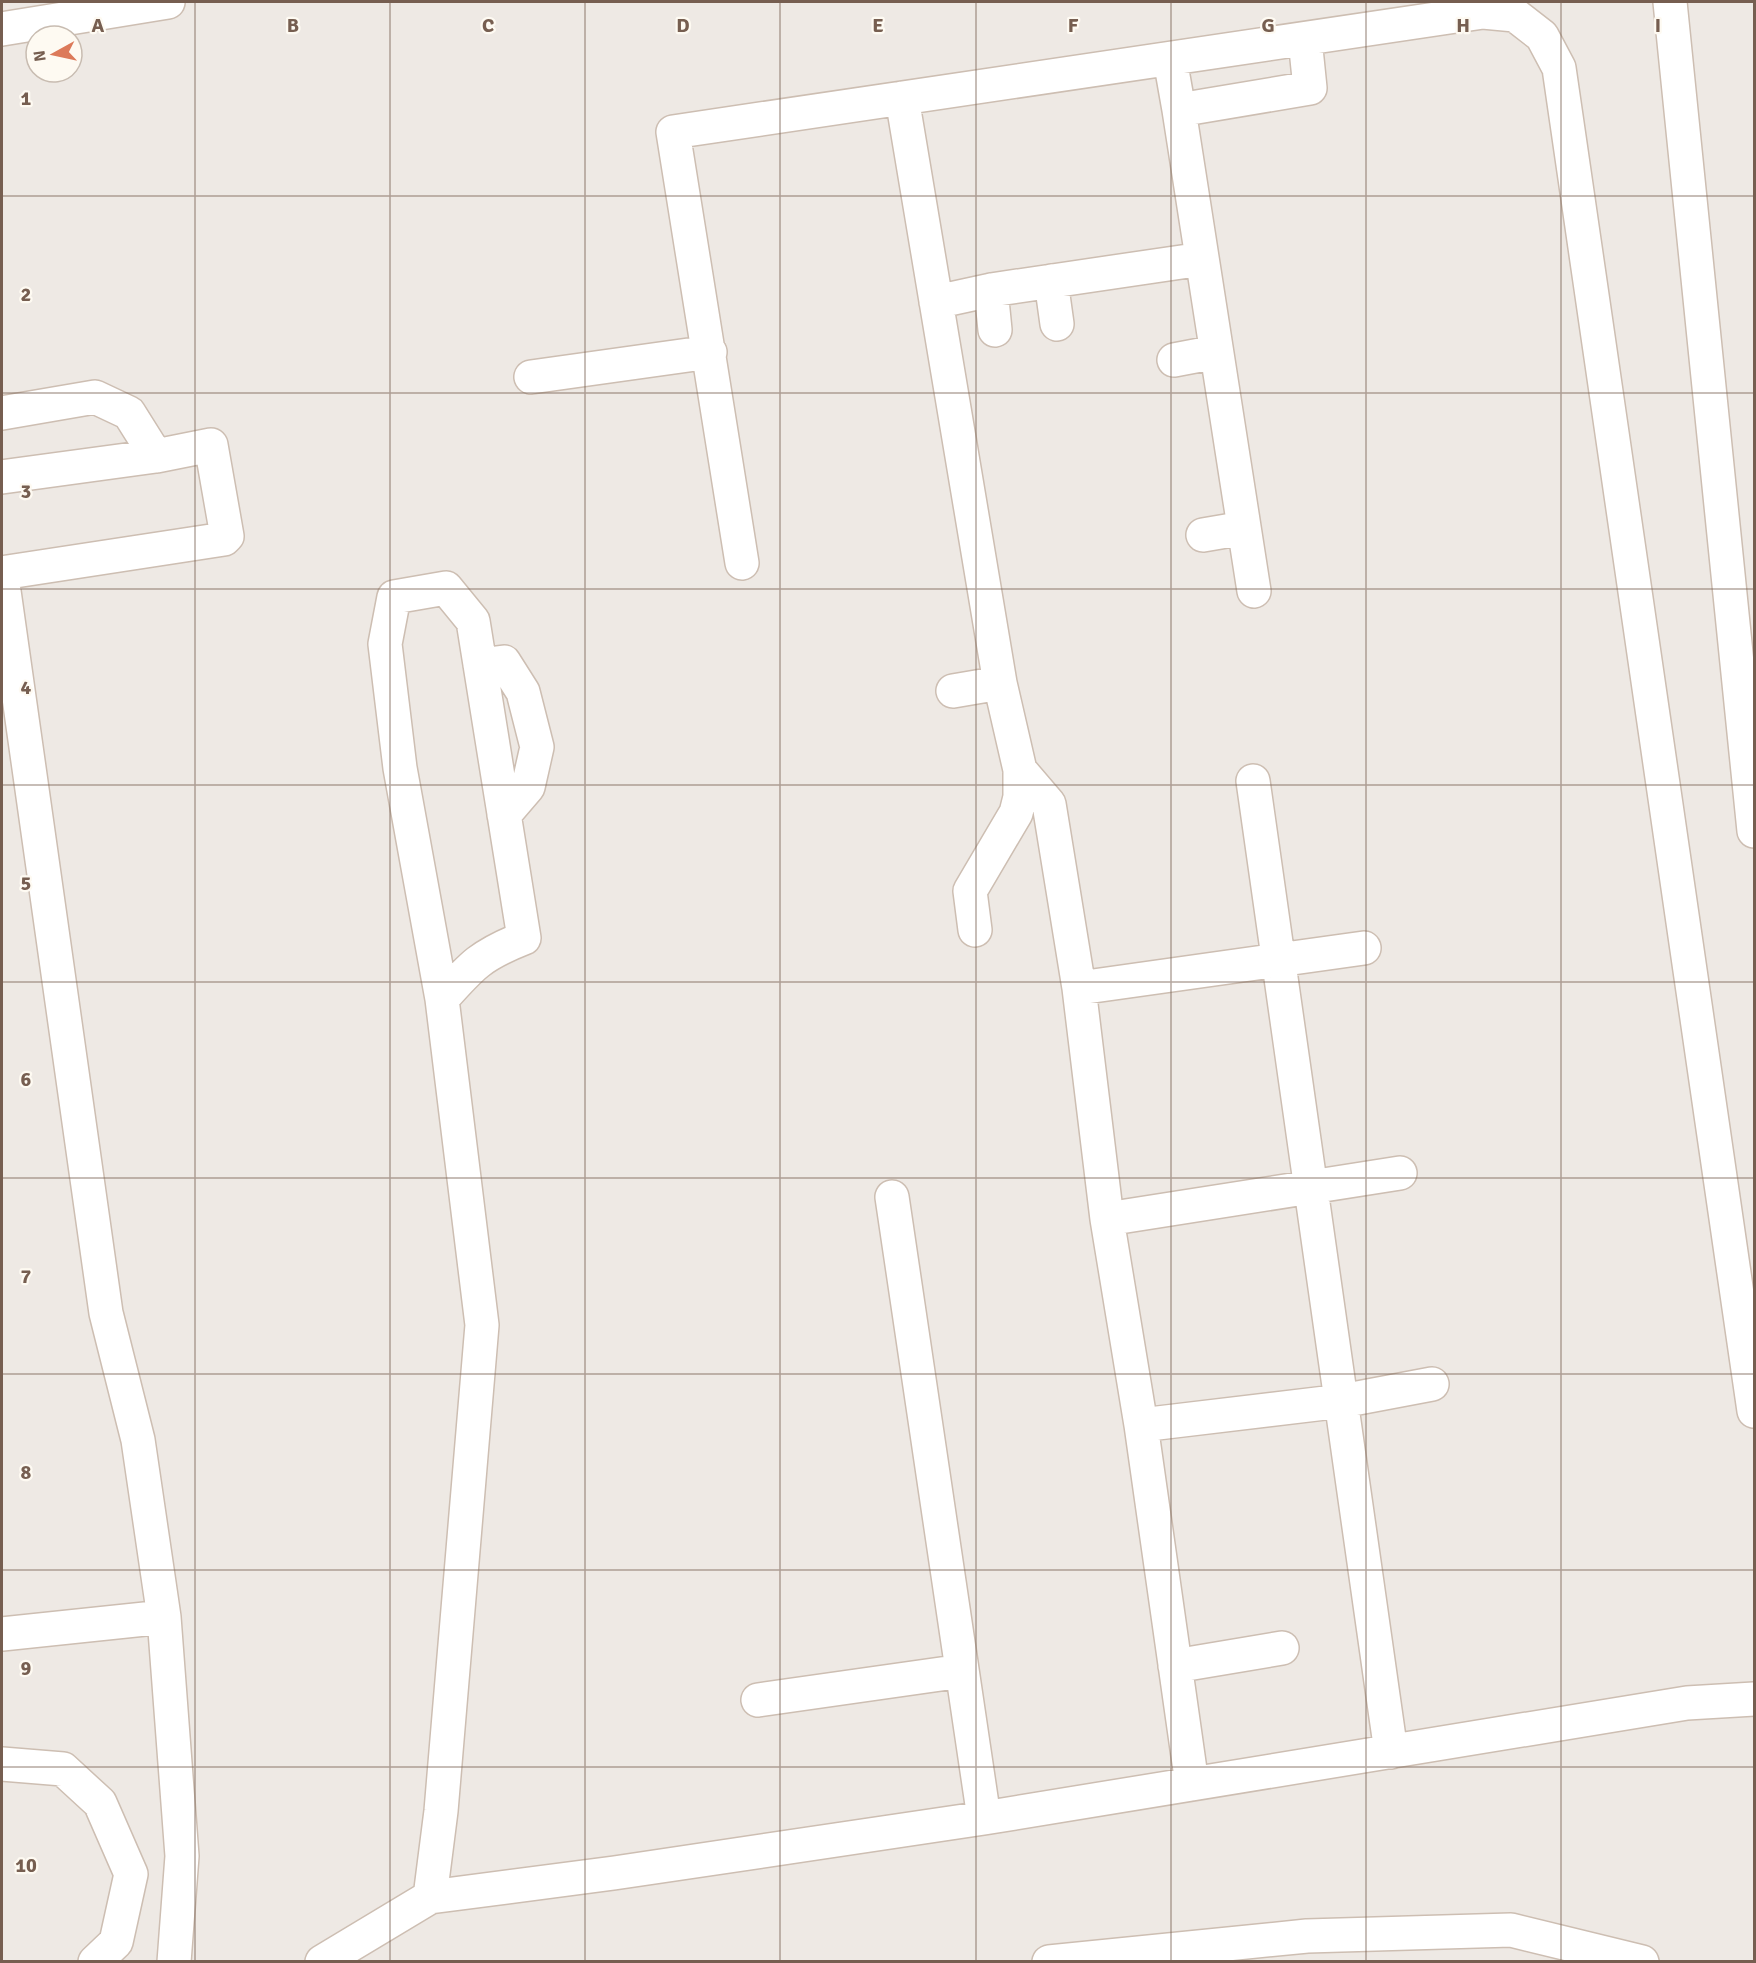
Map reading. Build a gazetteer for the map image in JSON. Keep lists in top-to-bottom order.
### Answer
{
  "north": "left",
  "grid": {
    "columns": [
      "A",
      "B",
      "C",
      "D",
      "E",
      "F",
      "G",
      "H",
      "I"
    ],
    "rows": [
      "1",
      "2",
      "3",
      "4",
      "5",
      "6",
      "7",
      "8",
      "9",
      "10"
    ]
  }
}
